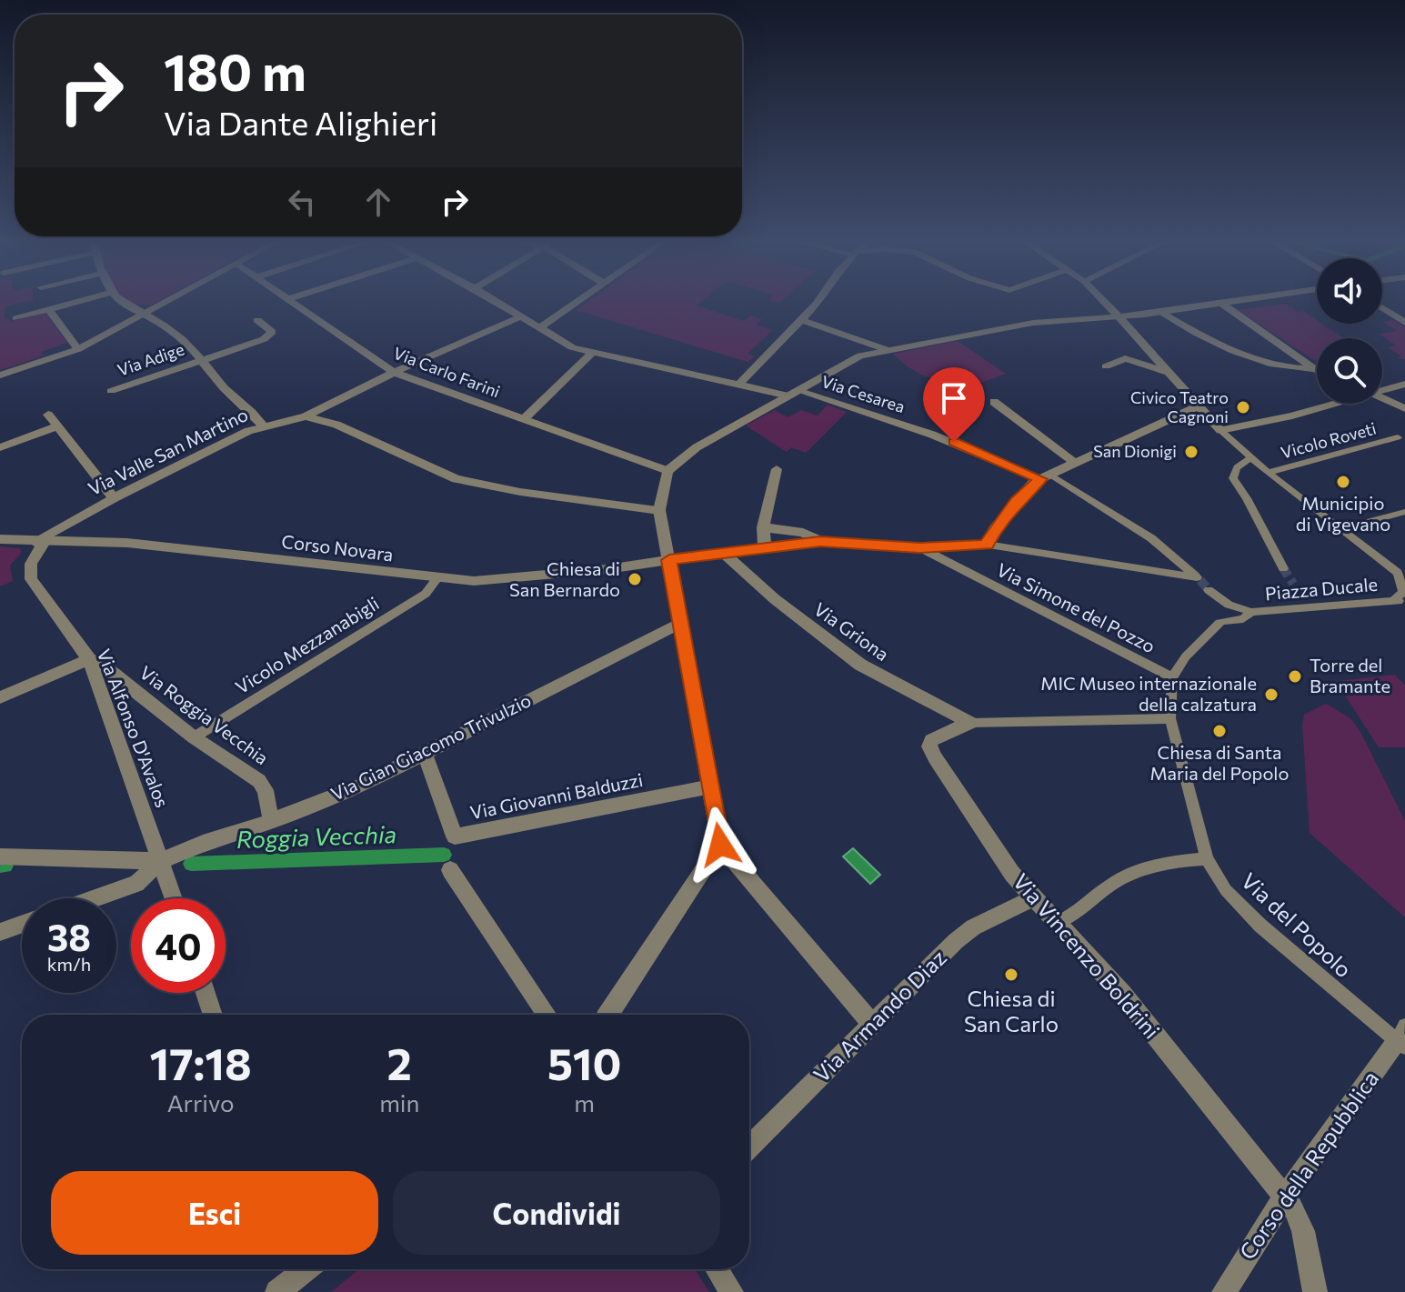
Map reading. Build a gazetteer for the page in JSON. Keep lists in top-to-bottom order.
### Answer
{
  "streets": {
    "street": [
      "Via Adige",
      "Via Carlo Farini",
      "Via Cesarea",
      "Vicolo Roveti",
      "Via Valle San Martino",
      "Corso Novara",
      "Piazza Ducale",
      "Via Simone del Pozzo",
      "Via Griona",
      "Vicolo Mezzanabigli",
      "Via Roggia Vecchia",
      "Via Alfonso D'Avalos",
      "Via Gian Giacomo Trivulzio",
      "Via Giovanni Balduzzi",
      "Via del Popolo",
      "Via Vincenzo Boldrini",
      "Via Armando Diaz",
      "Corso della Repubblica"
    ]
  },
  "crossings": [
    ["Via Valle San Martino", "Corso Novara"],
    ["Via Valle San Martino", "Via Alfonso D'Avalos"],
    ["Corso Novara", "Via Griona"],
    ["Corso Novara", "Vicolo Mezzanabigli"],
    ["Corso Novara", "Via Alfonso D'Avalos"],
    ["Piazza Ducale", "Via Simone del Pozzo"],
    ["Piazza Ducale", "Via del Popolo"],
    ["Via Simone del Pozzo", "Via del Popolo"],
    ["Via Griona", "Via Vincenzo Boldrini"],
    ["Vicolo Mezzanabigli", "Via Roggia Vecchia"],
    ["Via Roggia Vecchia", "Via Alfonso D'Avalos"],
    ["Via Roggia Vecchia", "Via Gian Giacomo Trivulzio"],
    ["Via Alfonso D'Avalos", "Via Gian Giacomo Trivulzio"],
    ["Via Gian Giacomo Trivulzio", "Via Giovanni Balduzzi"],
    ["Via del Popolo", "Corso della Repubblica"],
    ["Via Vincenzo Boldrini", "Via Armando Diaz"],
    ["Via Vincenzo Boldrini", "Corso della Repubblica"]
  ],
  "water": ["Roggia Vecchia"],
  "places": [
    "Civico Teatro Cagnoni",
    "San Dionigi",
    "Municipio di Vigevano",
    "Chiesa di San Bernardo",
    "Torre del Bramante",
    "MIC Museo internazionale della calzatura",
    "Chiesa di Santa Maria del Popolo",
    "Chiesa di San Carlo"
  ],
  "page": {
    "turn": ["180 m", "Via Dante Alighieri"],
    "speed": "38 km/h",
    "limit": "40",
    "eta": [
      "17:18",
      "Arrivo",
      "2",
      "min",
      "510",
      "m"
    ],
    "buttons": ["Esci", "Condividi"]
  }
}
